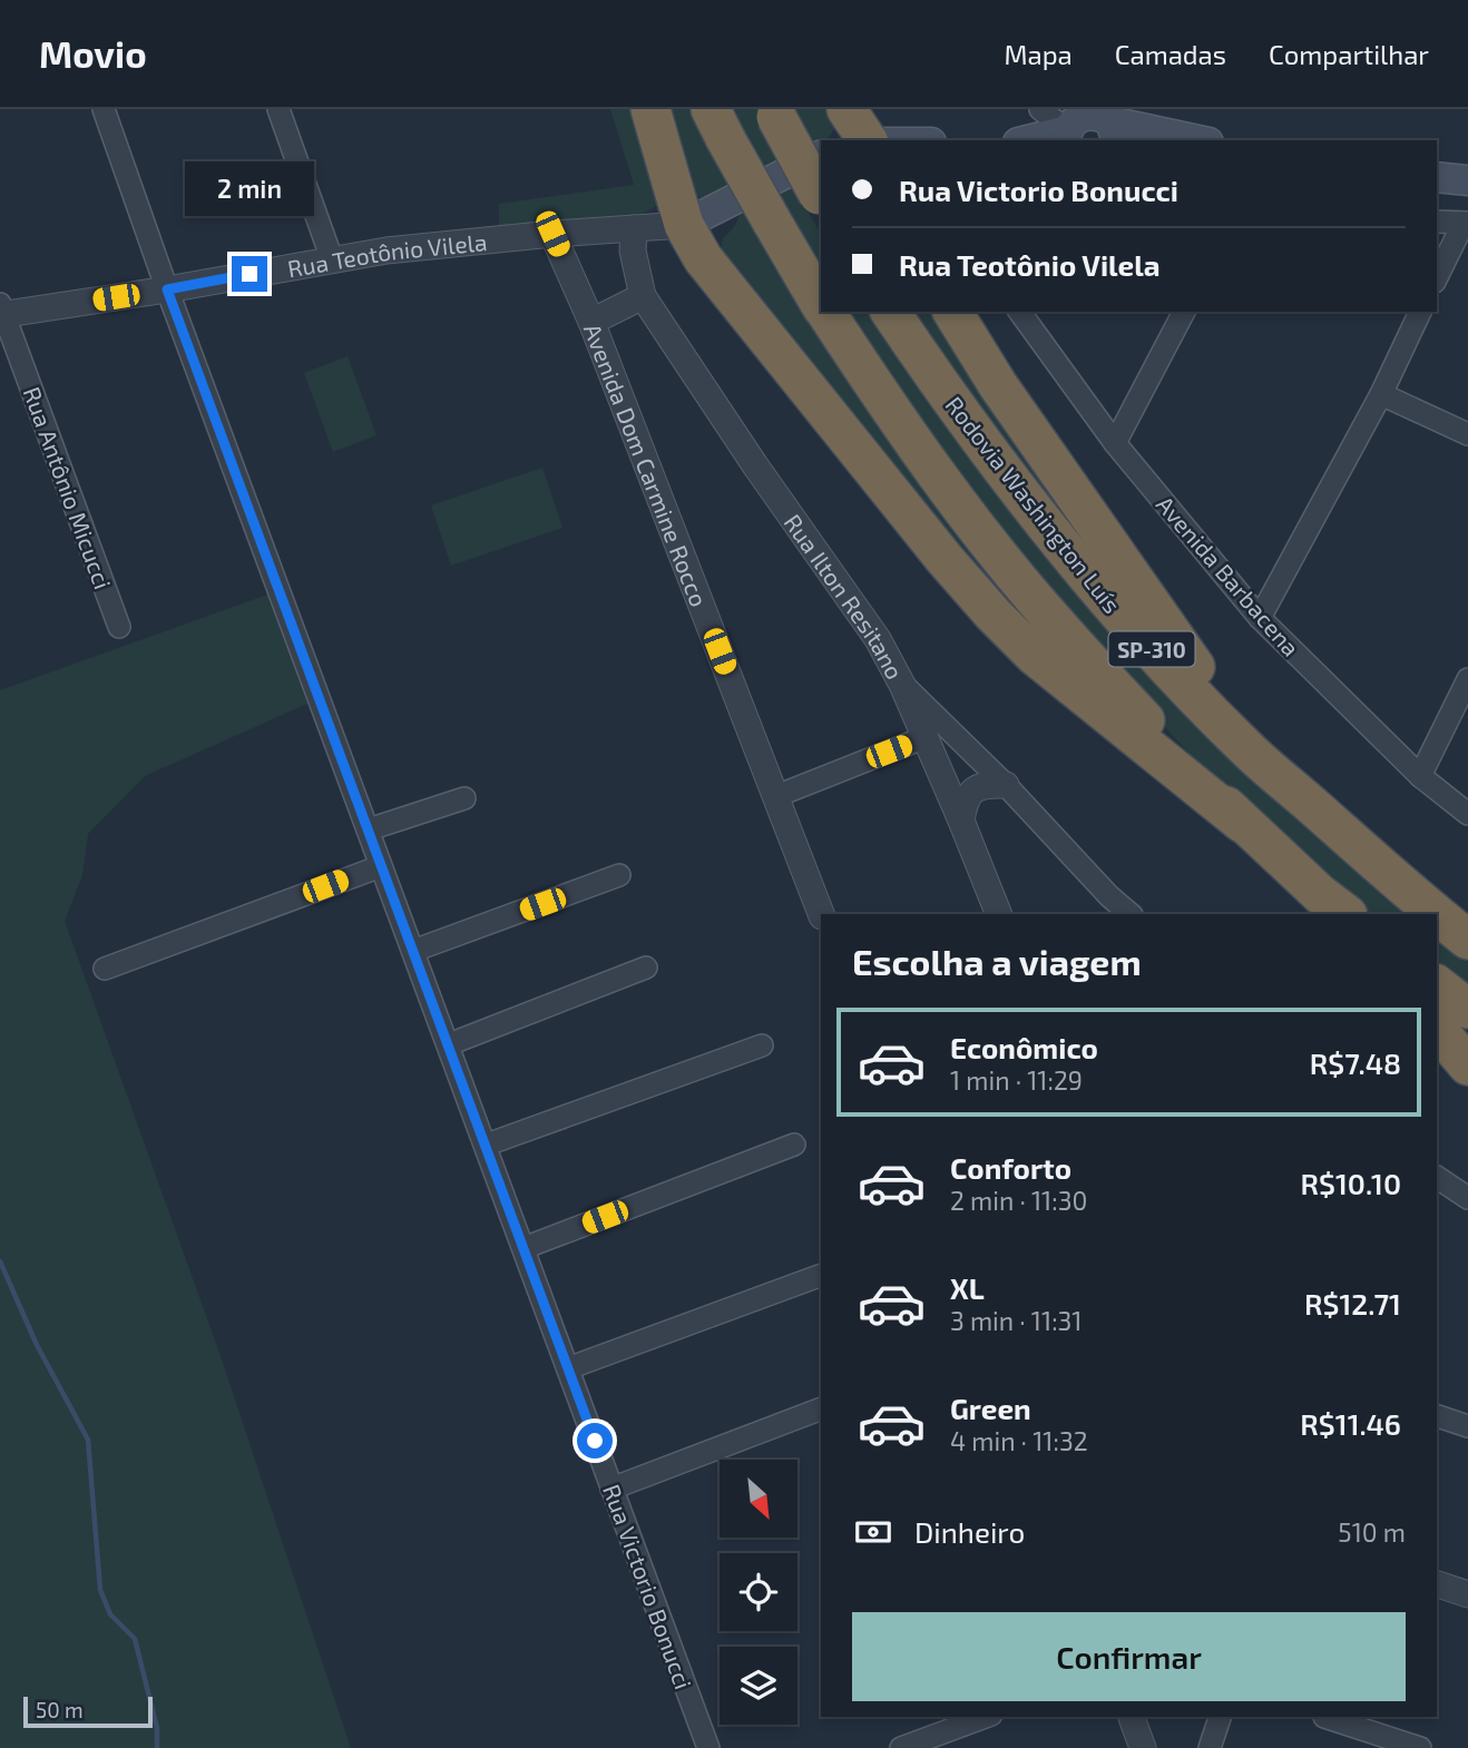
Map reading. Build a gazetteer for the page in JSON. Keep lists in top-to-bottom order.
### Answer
{
  "streets": {
    "highway": ["Rodovia Washington Luís", "SP-310"],
    "street": [
      "Rua Teotônio Vilela",
      "Avenida Dom Carmine Rocco",
      "Rua Antônio Micucci",
      "Avenida Barbacena",
      "Rua Ilton Resitano",
      "Rua Victorio Bonucci"
    ]
  },
  "crossings": [
    ["Rua Teotônio Vilela", "Avenida Dom Carmine Rocco"],
    ["Rua Teotônio Vilela", "Rua Antônio Micucci"],
    ["Rua Teotônio Vilela", "Rua Ilton Resitano"],
    ["Rua Teotônio Vilela", "Rua Victorio Bonucci"]
  ],
  "scale_bar": "50 m",
  "north": "bottom right",
  "page": {
    "header": "Movio",
    "nav": ["Mapa", "Camadas", "Compartilhar"],
    "banner": ["Rua Victorio Bonucci", "Rua Teotônio Vilela"],
    "bubble": "2 min",
    "heading": "Escolha a viagem",
    "list": [
      {
        "name": "Econômico",
        "note": "1 min · 11:29",
        "value": "R$7.48"
      },
      {
        "name": "Conforto",
        "note": "2 min · 11:30",
        "value": "R$10.10"
      },
      {
        "name": "XL",
        "note": "3 min · 11:31",
        "value": "R$12.71"
      },
      {
        "name": "Green",
        "note": "4 min · 11:32",
        "value": "R$11.46"
      }
    ],
    "pay": ["Dinheiro", "510 m"],
    "buttons": "Confirmar",
    "scale": "50 m"
  }
}
